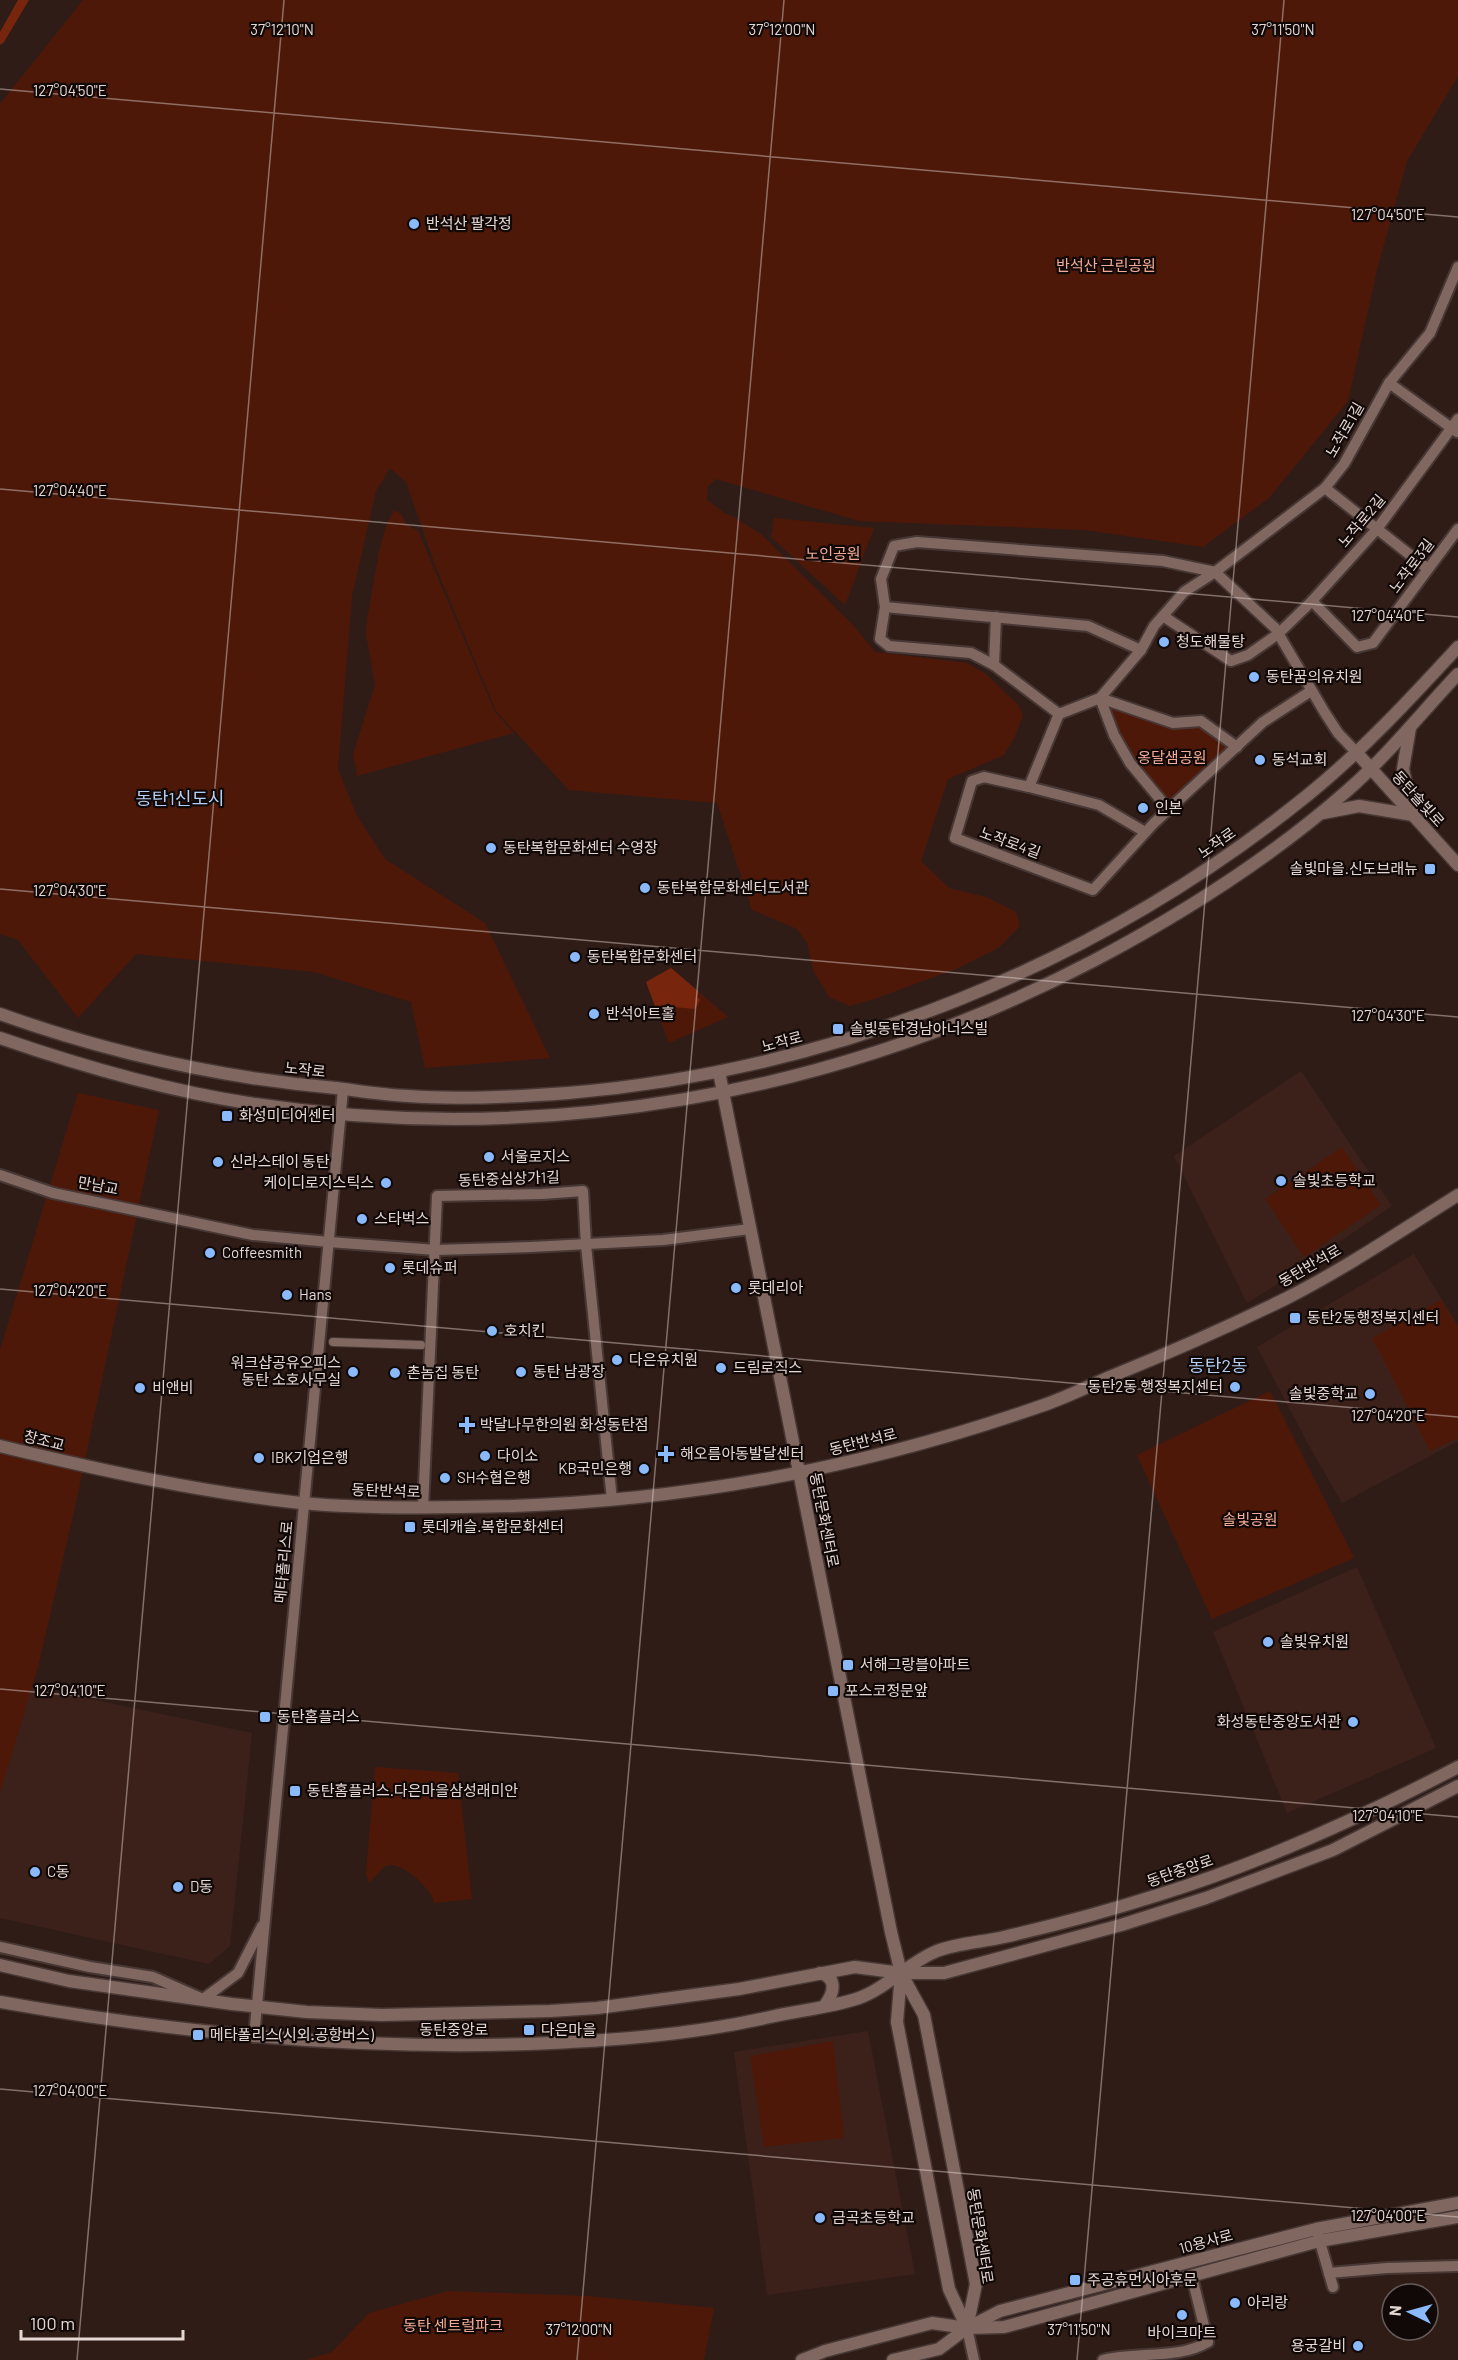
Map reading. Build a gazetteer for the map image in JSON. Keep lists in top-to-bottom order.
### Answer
{
  "streets": {
    "street": [
      "노작로1길",
      "노작로2길",
      "노작로3길",
      "동탄솔빛로",
      "노작로4길",
      "노작로",
      "동탄중심상가1길",
      "만남교",
      "동탄반석로",
      "창조교",
      "동탄문화센터로",
      "메타폴리스로",
      "동탄중앙로",
      "10용사로"
    ]
  },
  "crossings": [
    ["노작로2길", "노작로3길"],
    ["동탄솔빛로", "노작로"],
    ["노작로", "동탄문화센터로"],
    ["노작로", "메타폴리스로"],
    ["동탄중심상가1길", "만남교"],
    ["동탄중심상가1길", "동탄반석로"],
    ["만남교", "동탄문화센터로"],
    ["만남교", "메타폴리스로"],
    ["동탄반석로", "창조교"],
    ["동탄반석로", "동탄문화센터로"],
    ["동탄반석로", "메타폴리스로"],
    ["동탄문화센터로", "동탄중앙로"],
    ["동탄문화센터로", "10용사로"],
    ["메타폴리스로", "동탄중앙로"]
  ],
  "districts": ["동탄1신도시", "동탄2동"],
  "parks": [
    "반석산 근린공원",
    "노인공원",
    "옹달샘공원",
    "솔빛공원",
    "동탄 센트럴파크"
  ],
  "places": {
    "other": [
      "반석산 팔각정",
      "청도해물탕",
      "동탄꿈의유치원",
      "동석교회",
      "인본",
      "동탄복합문화센터 수영장",
      "동탄복합문화센터도서관",
      "동탄복합문화센터",
      "반석아트홀",
      "서울로지스",
      "신라스테이 동탄",
      "솔빛초등학교",
      "케이디로지스틱스",
      "스타벅스",
      "Coffeesmith",
      "롯데슈퍼",
      "롯데리아",
      "Hans",
      "호치킨",
      "다은유치원",
      "드림로직스",
      "워크샵공유오피스 동탄 소호사무실",
      "동탄 남광장",
      "촌놈집 동탄",
      "동탄2동 행정복지센터",
      "비앤비",
      "솔빛중학교",
      "다이소",
      "IBK기업은행",
      "KB국민은행",
      "SH수협은행",
      "솔빛유치원",
      "화성동탄중앙도서관",
      "C동",
      "D동",
      "금곡초등학교",
      "아리랑",
      "바이크마트",
      "용궁갈비"
    ],
    "transit": [
      "솔빛마을.신도브래뉴",
      "솔빛동탄경남아너스빌",
      "화성미디어센터",
      "동탄2동행정복지센터",
      "롯데캐슬.복합문화센터",
      "서해그랑블아파트",
      "포스코정문앞",
      "동탄홈플러스",
      "동탄홈플러스.다은마을삼성래미안",
      "다은마을",
      "메타폴리스(시외.공항버스)",
      "주공휴먼시아후문"
    ],
    "health": ["박달나무한의원 화성동탄점", "해오름아동발달센터"]
  },
  "scale_bar": "100 m",
  "north": "left",
  "coordinates": [
    "37°12'10\"N",
    "37°12'00\"N",
    "37°11'50\"N",
    "127°04'50\"E",
    "127°04'40\"E",
    "127°04'30\"E",
    "127°04'20\"E",
    "127°04'10\"E",
    "127°04'00\"E"
  ]
}
